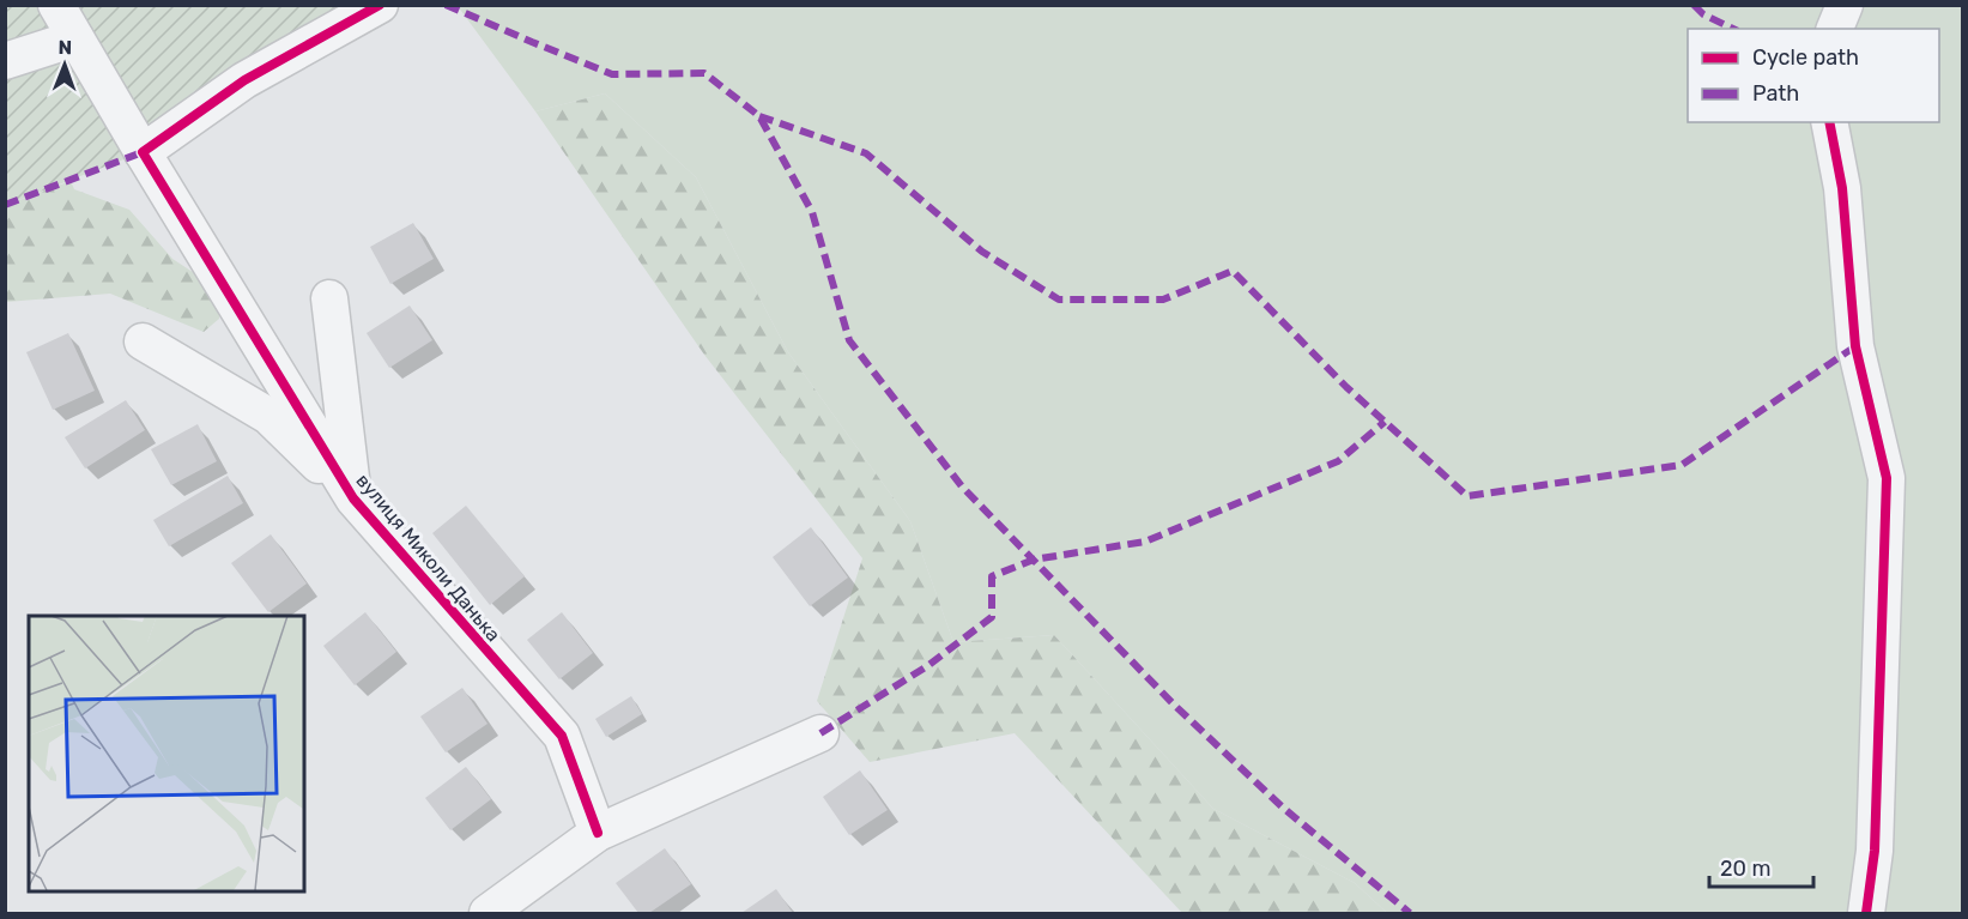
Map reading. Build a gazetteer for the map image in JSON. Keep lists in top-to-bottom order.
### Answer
{
  "streets": {
    "street": ["вулиця Миколи Данька"]
  },
  "legend": ["Cycle path", "Path"],
  "scale_bar": "20 m",
  "north": "top"
}
